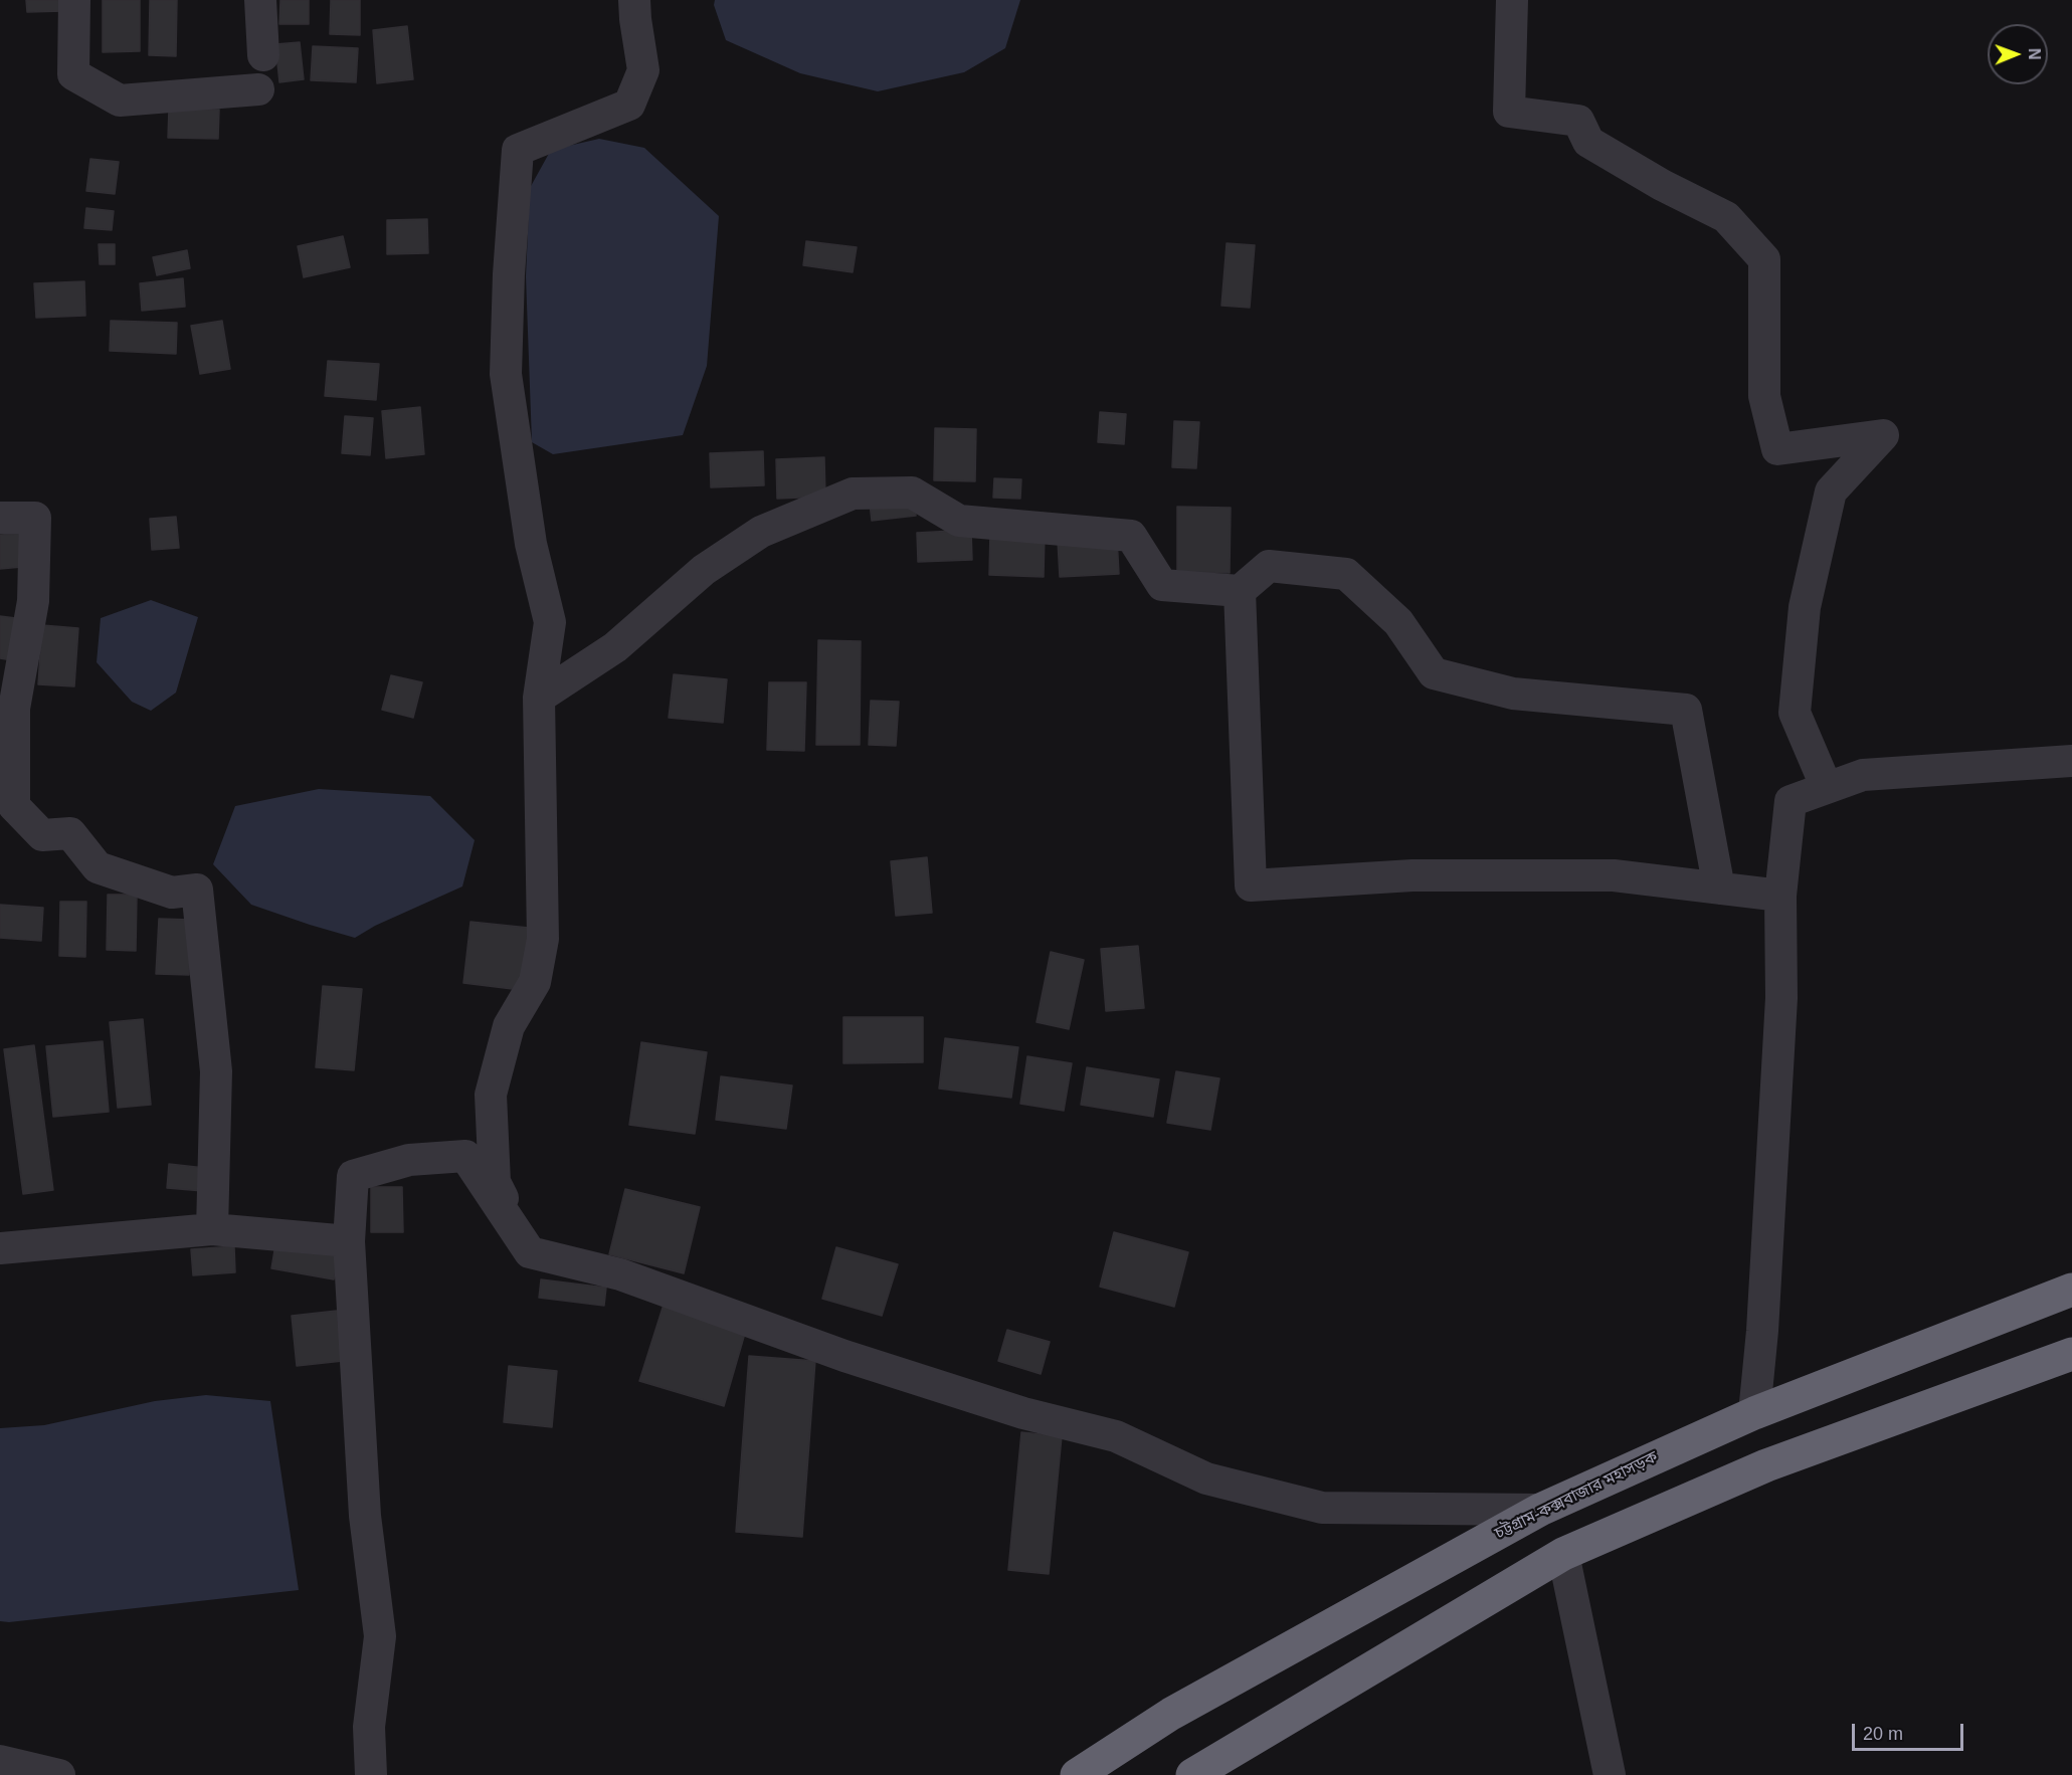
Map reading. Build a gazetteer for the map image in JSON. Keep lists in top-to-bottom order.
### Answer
{
  "streets": {
    "highway": ["চট্টগ্রাম-কক্সবাজার মহাসড়ক"]
  },
  "scale_bar": "20 m",
  "north": "right"
}
